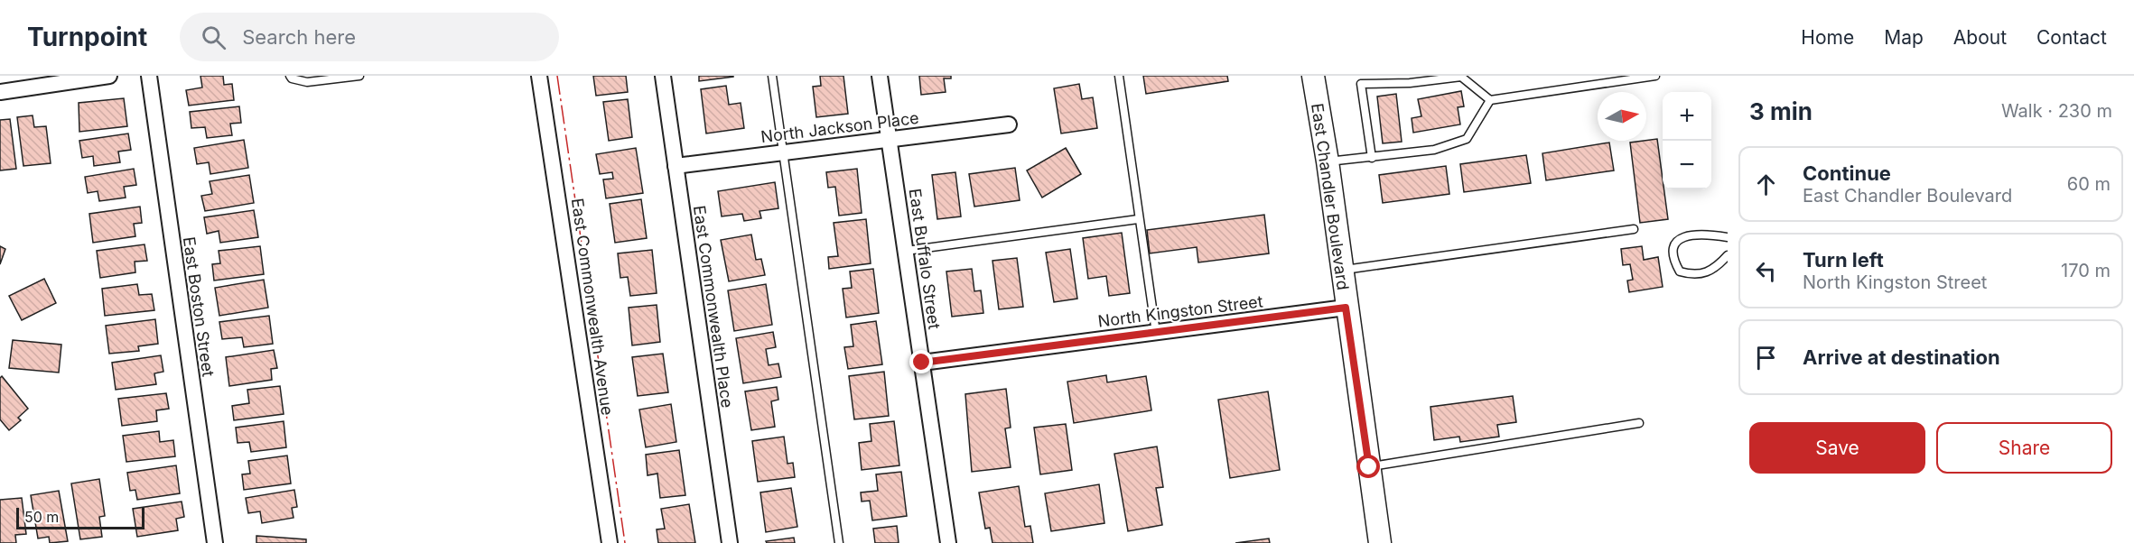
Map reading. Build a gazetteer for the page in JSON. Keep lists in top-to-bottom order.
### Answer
{
  "streets": {
    "main road": ["East Chandler Boulevard"],
    "street": [
      "North Jackson Place",
      "East Buffalo Street",
      "East Boston Street",
      "East Commonwealth Avenue",
      "East Commonwealth Place",
      "North Kingston Street"
    ]
  },
  "crossings": [
    ["North Jackson Place", "East Buffalo Street"],
    ["North Jackson Place", "East Commonwealth Place"],
    ["East Chandler Boulevard", "North Kingston Street"],
    ["East Buffalo Street", "North Kingston Street"]
  ],
  "scale_bar": "50 m",
  "north": "right",
  "page": {
    "header": "Turnpoint",
    "search": "Search here",
    "nav": [
      "Home",
      "Map",
      "About",
      "Contact"
    ],
    "heading": ["3 min", "Walk · 230 m"],
    "map_buttons": ["+", "−"],
    "list": [
      ["Continue", "East Chandler Boulevard", "60 m"],
      ["Turn left", "North Kingston Street", "170 m"],
      "Arrive at destination"
    ],
    "buttons": ["Save", "Share"],
    "scale": "50 m"
  }
}
